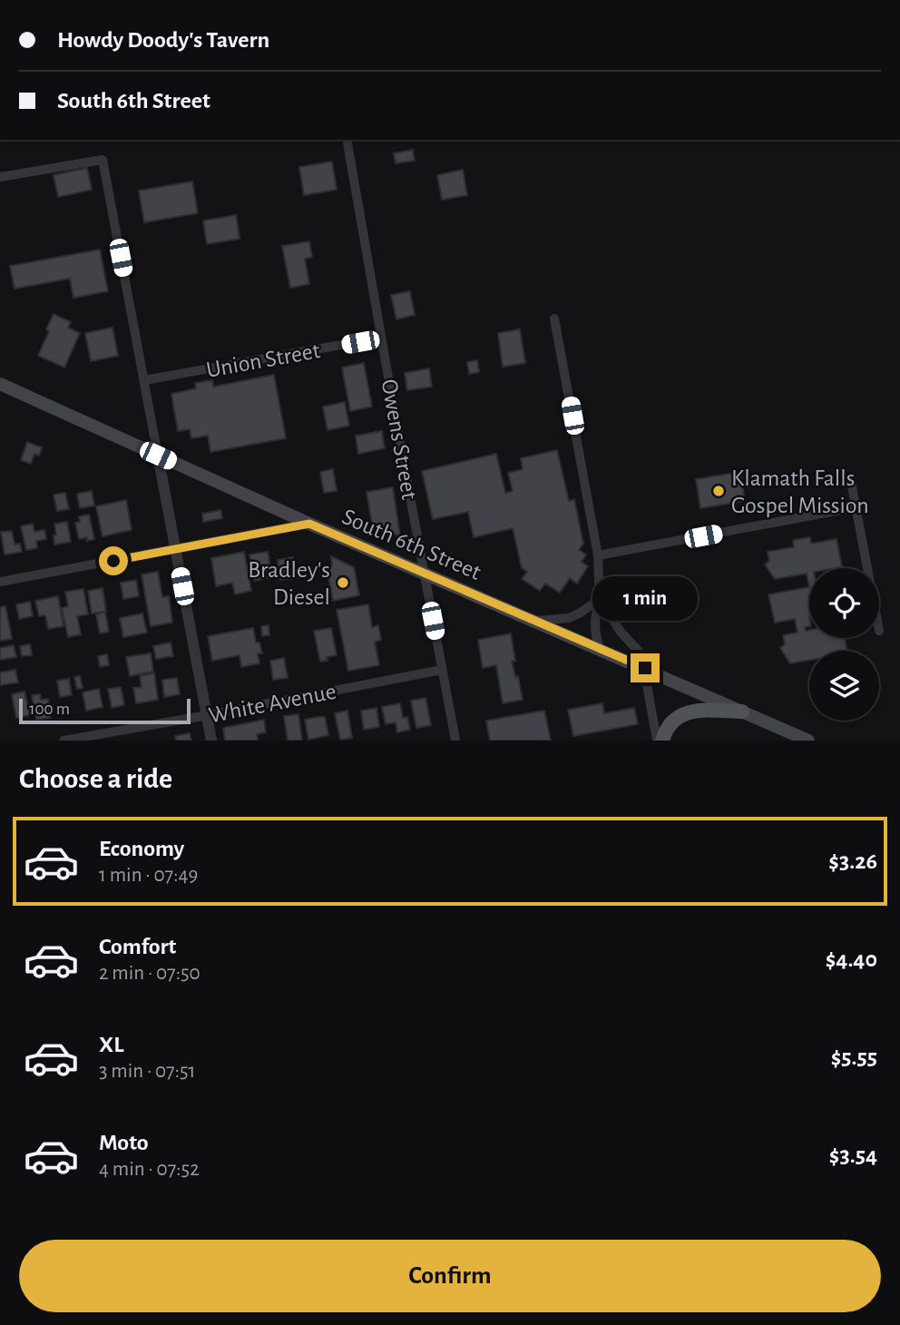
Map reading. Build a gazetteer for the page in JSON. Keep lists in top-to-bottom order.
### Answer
{
  "streets": {
    "main road": ["South 6th Street"],
    "street": ["Union Street", "Owens Street", "White Avenue"]
  },
  "crossings": [
    ["Union Street", "Owens Street"],
    ["Owens Street", "South 6th Street"],
    ["Owens Street", "White Avenue"]
  ],
  "places": ["Klamath Falls Gospel Mission", "Bradley's Diesel"],
  "scale_bar": "100 m",
  "page": {
    "banner": ["Howdy Doody's Tavern", "South 6th Street"],
    "bubble": "1 min",
    "scale": "100 m",
    "heading": "Choose a ride",
    "list": [
      {
        "name": "Economy",
        "note": "1 min · 07:49",
        "value": "$3.26"
      },
      {
        "name": "Comfort",
        "note": "2 min · 07:50",
        "value": "$4.40"
      },
      {
        "name": "XL",
        "note": "3 min · 07:51",
        "value": "$5.55"
      },
      {
        "name": "Moto",
        "note": "4 min · 07:52",
        "value": "$3.54"
      }
    ],
    "buttons": "Confirm"
  }
}
